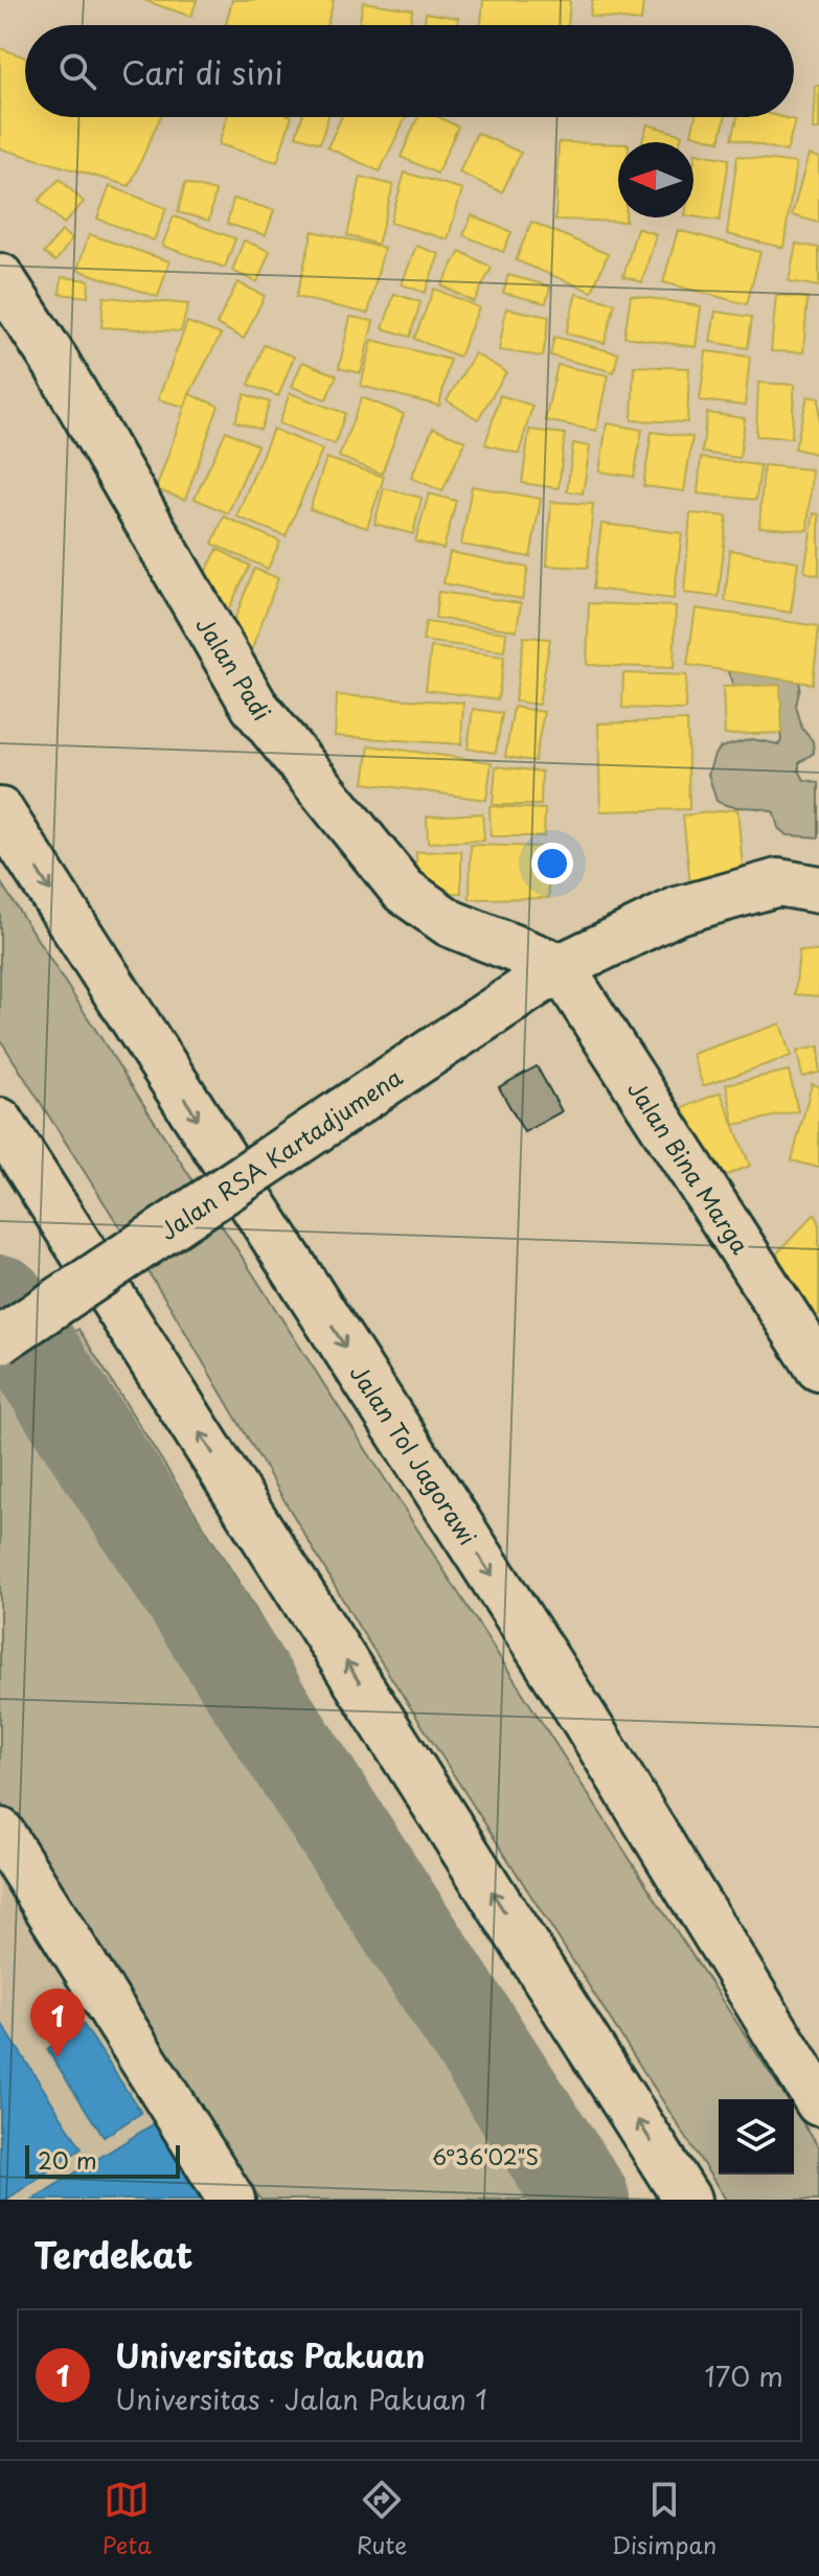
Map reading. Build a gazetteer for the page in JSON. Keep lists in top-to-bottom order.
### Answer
{
  "streets": {
    "main road": [
      "Jalan Padi",
      "Jalan RSA Kartadjumena",
      "Jalan Bina Marga",
      "Jalan Tol Jagorawi"
    ]
  },
  "crossings": [
    ["Jalan Padi", "Jalan RSA Kartadjumena"],
    ["Jalan Padi", "Jalan Bina Marga"],
    ["Jalan RSA Kartadjumena", "Jalan Bina Marga"]
  ],
  "scale_bar": "20 m",
  "north": "left",
  "page": {
    "search": "Cari di sini",
    "pins": "1",
    "scale": "20 m",
    "heading": "Terdekat",
    "list": [
      {
        "mark": "1",
        "name": "Universitas Pakuan",
        "note": "Universitas · Jalan Pakuan 1",
        "value": "170 m"
      }
    ],
    "nav": ["Peta", "Rute", "Disimpan"]
  },
  "coordinates": ["6°36'02\"S"]
}
